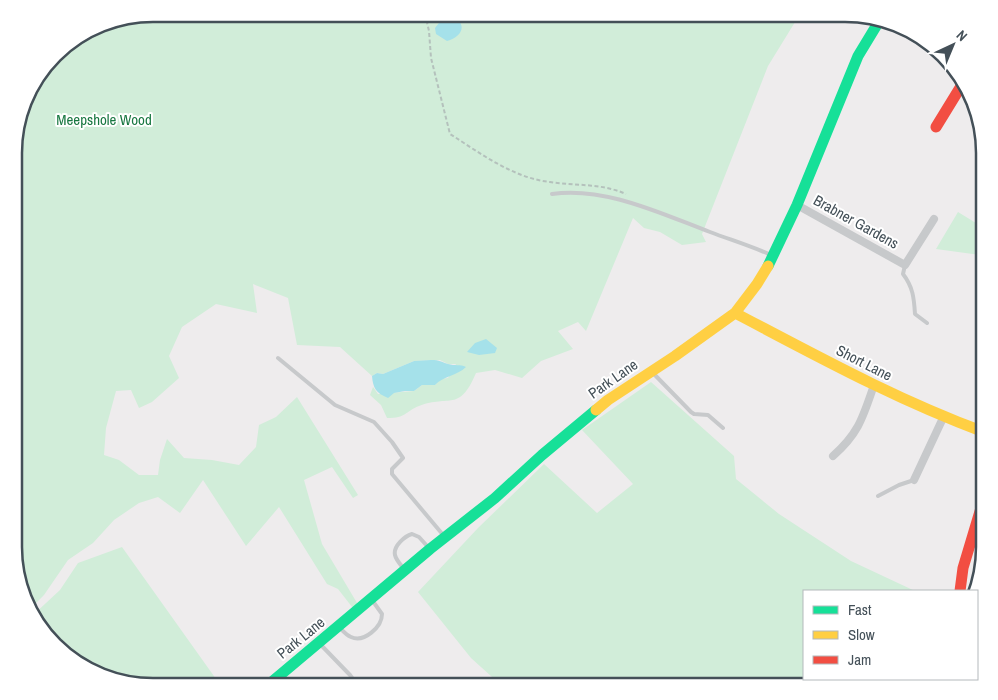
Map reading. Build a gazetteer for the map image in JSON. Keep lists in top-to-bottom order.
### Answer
{
  "streets": {
    "street": ["Brabner Gardens", "Short Lane", "Park Lane"]
  },
  "crossings": [
    ["Brabner Gardens", "Park Lane"],
    ["Short Lane", "Park Lane"]
  ],
  "parks": ["Meepshole Wood"],
  "legend": ["Fast", "Slow", "Jam"],
  "north": "top right"
}
